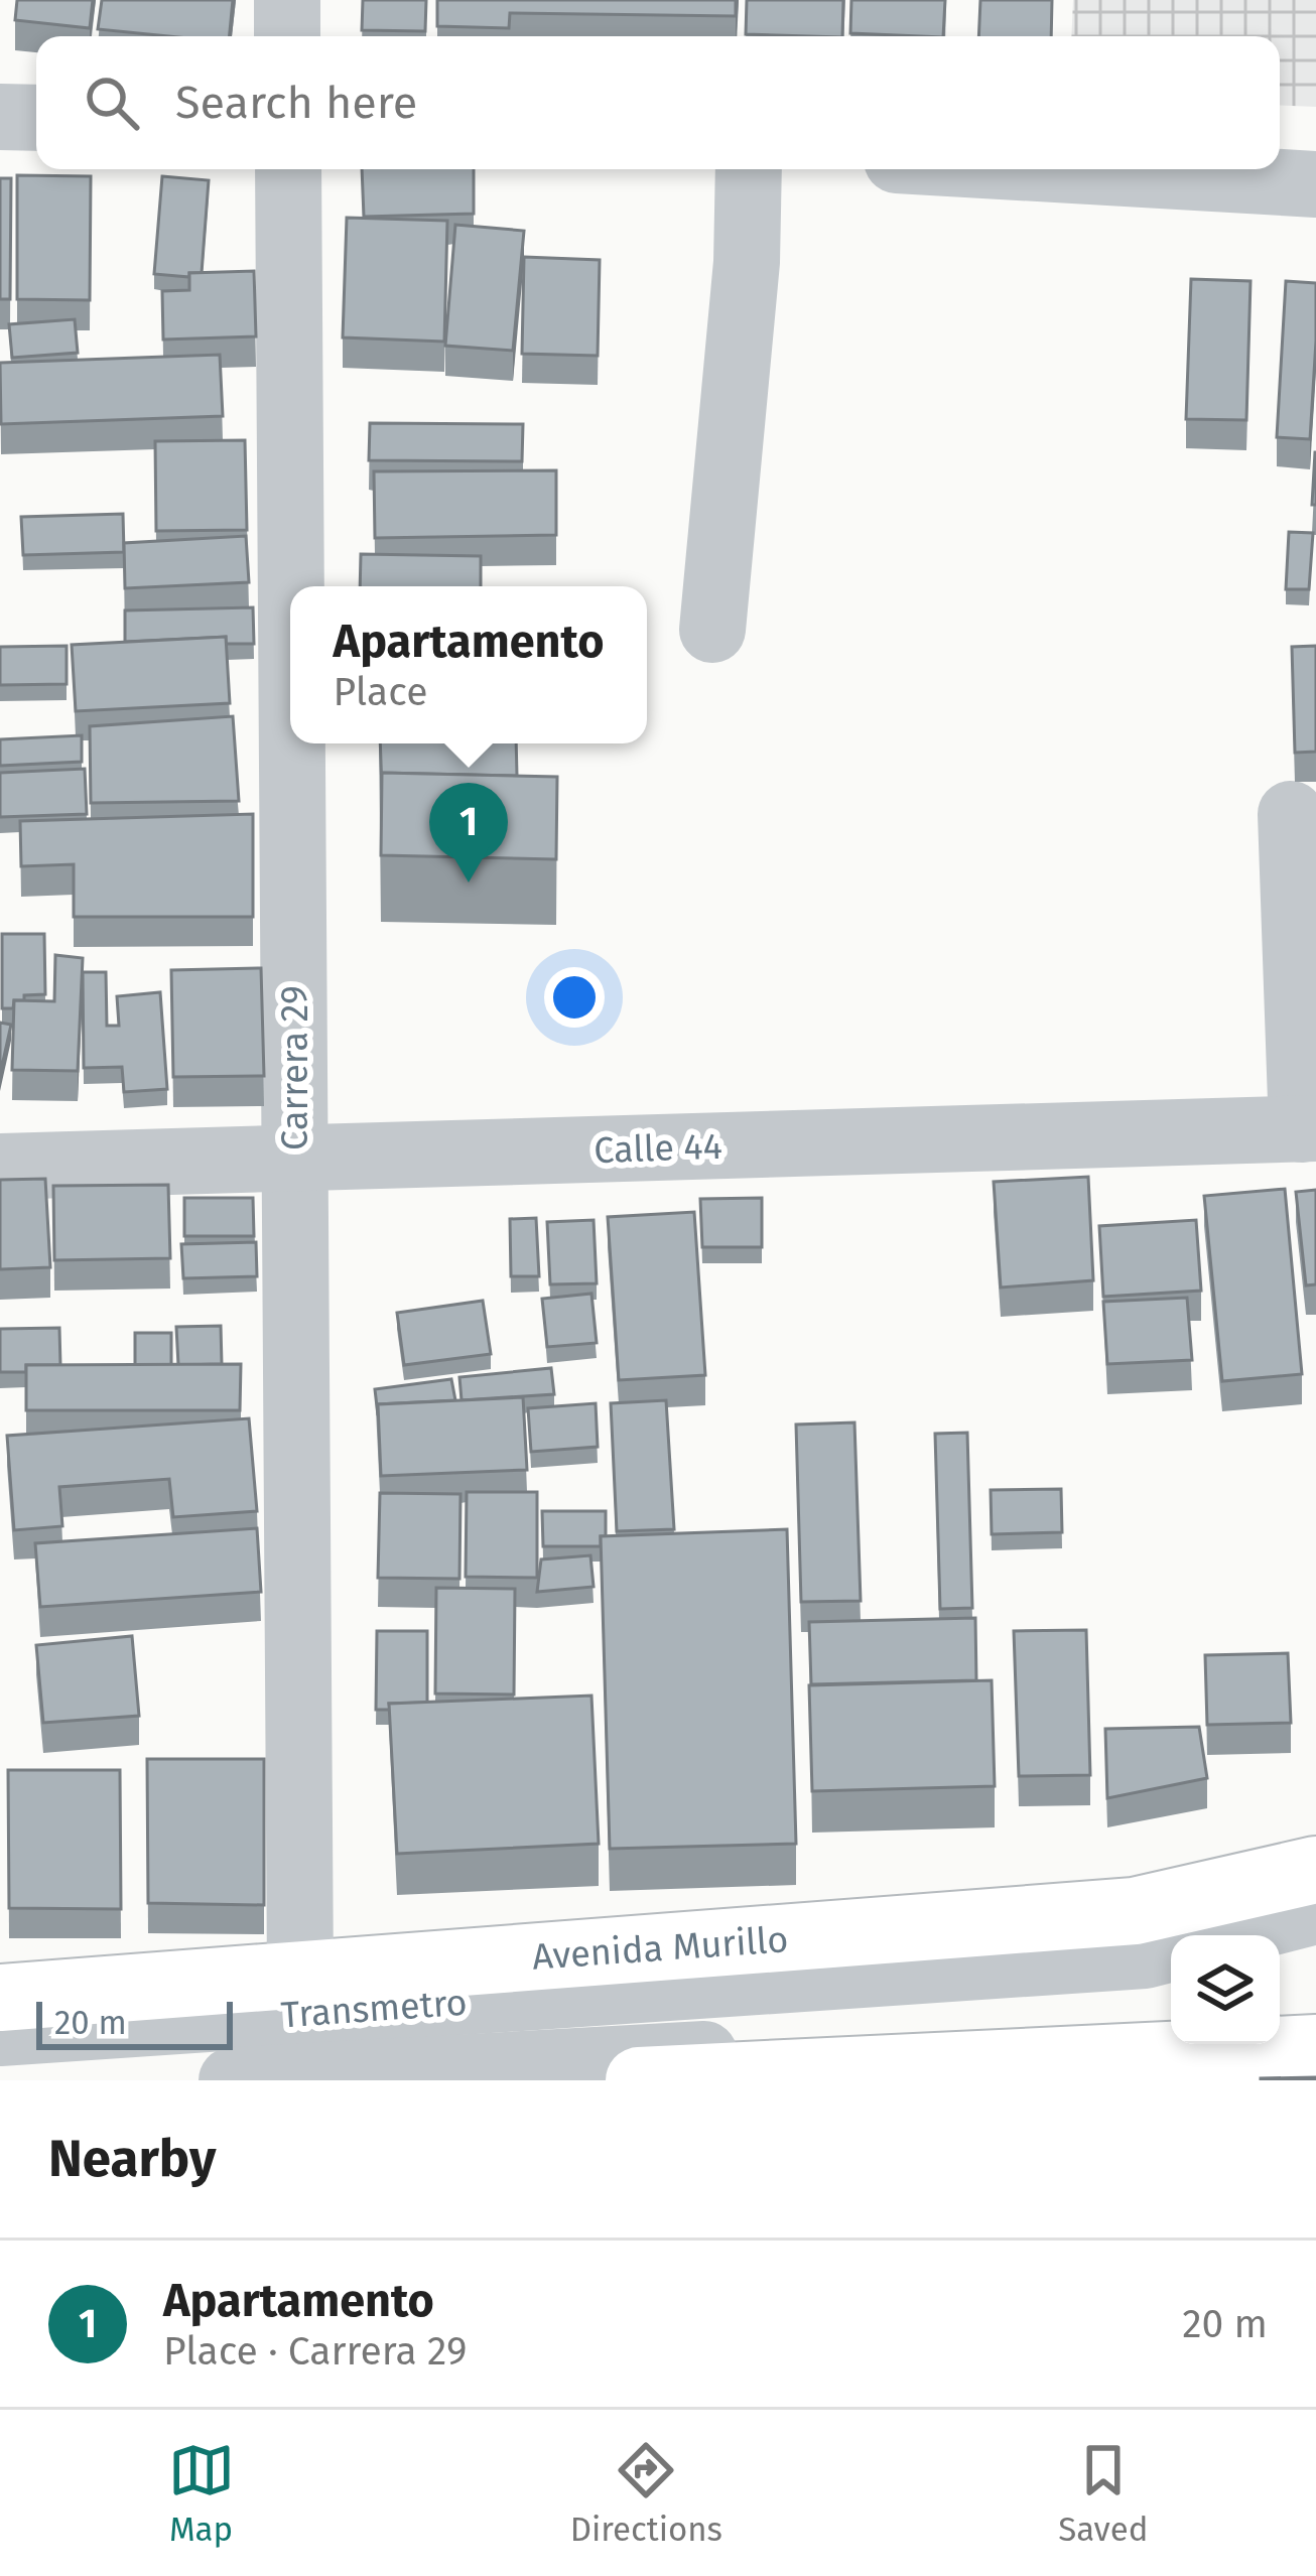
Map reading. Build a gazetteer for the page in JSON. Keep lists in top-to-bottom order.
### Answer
{
  "streets": {
    "main road": ["Avenida Murillo"],
    "street": ["Carrera 29", "Calle 44", "Transmetro"]
  },
  "crossings": [
    ["Carrera 29", "Calle 44"],
    ["Carrera 29", "Avenida Murillo"]
  ],
  "scale_bar": "20 m",
  "page": {
    "search": "Search here",
    "popup": ["Apartamento", "Place"],
    "pins": "1",
    "scale": "20 m",
    "heading": "Nearby",
    "list": [
      {
        "mark": "1",
        "name": "Apartamento",
        "note": "Place · Carrera 29",
        "value": "20 m"
      }
    ],
    "nav": ["Map", "Directions", "Saved"]
  }
}
